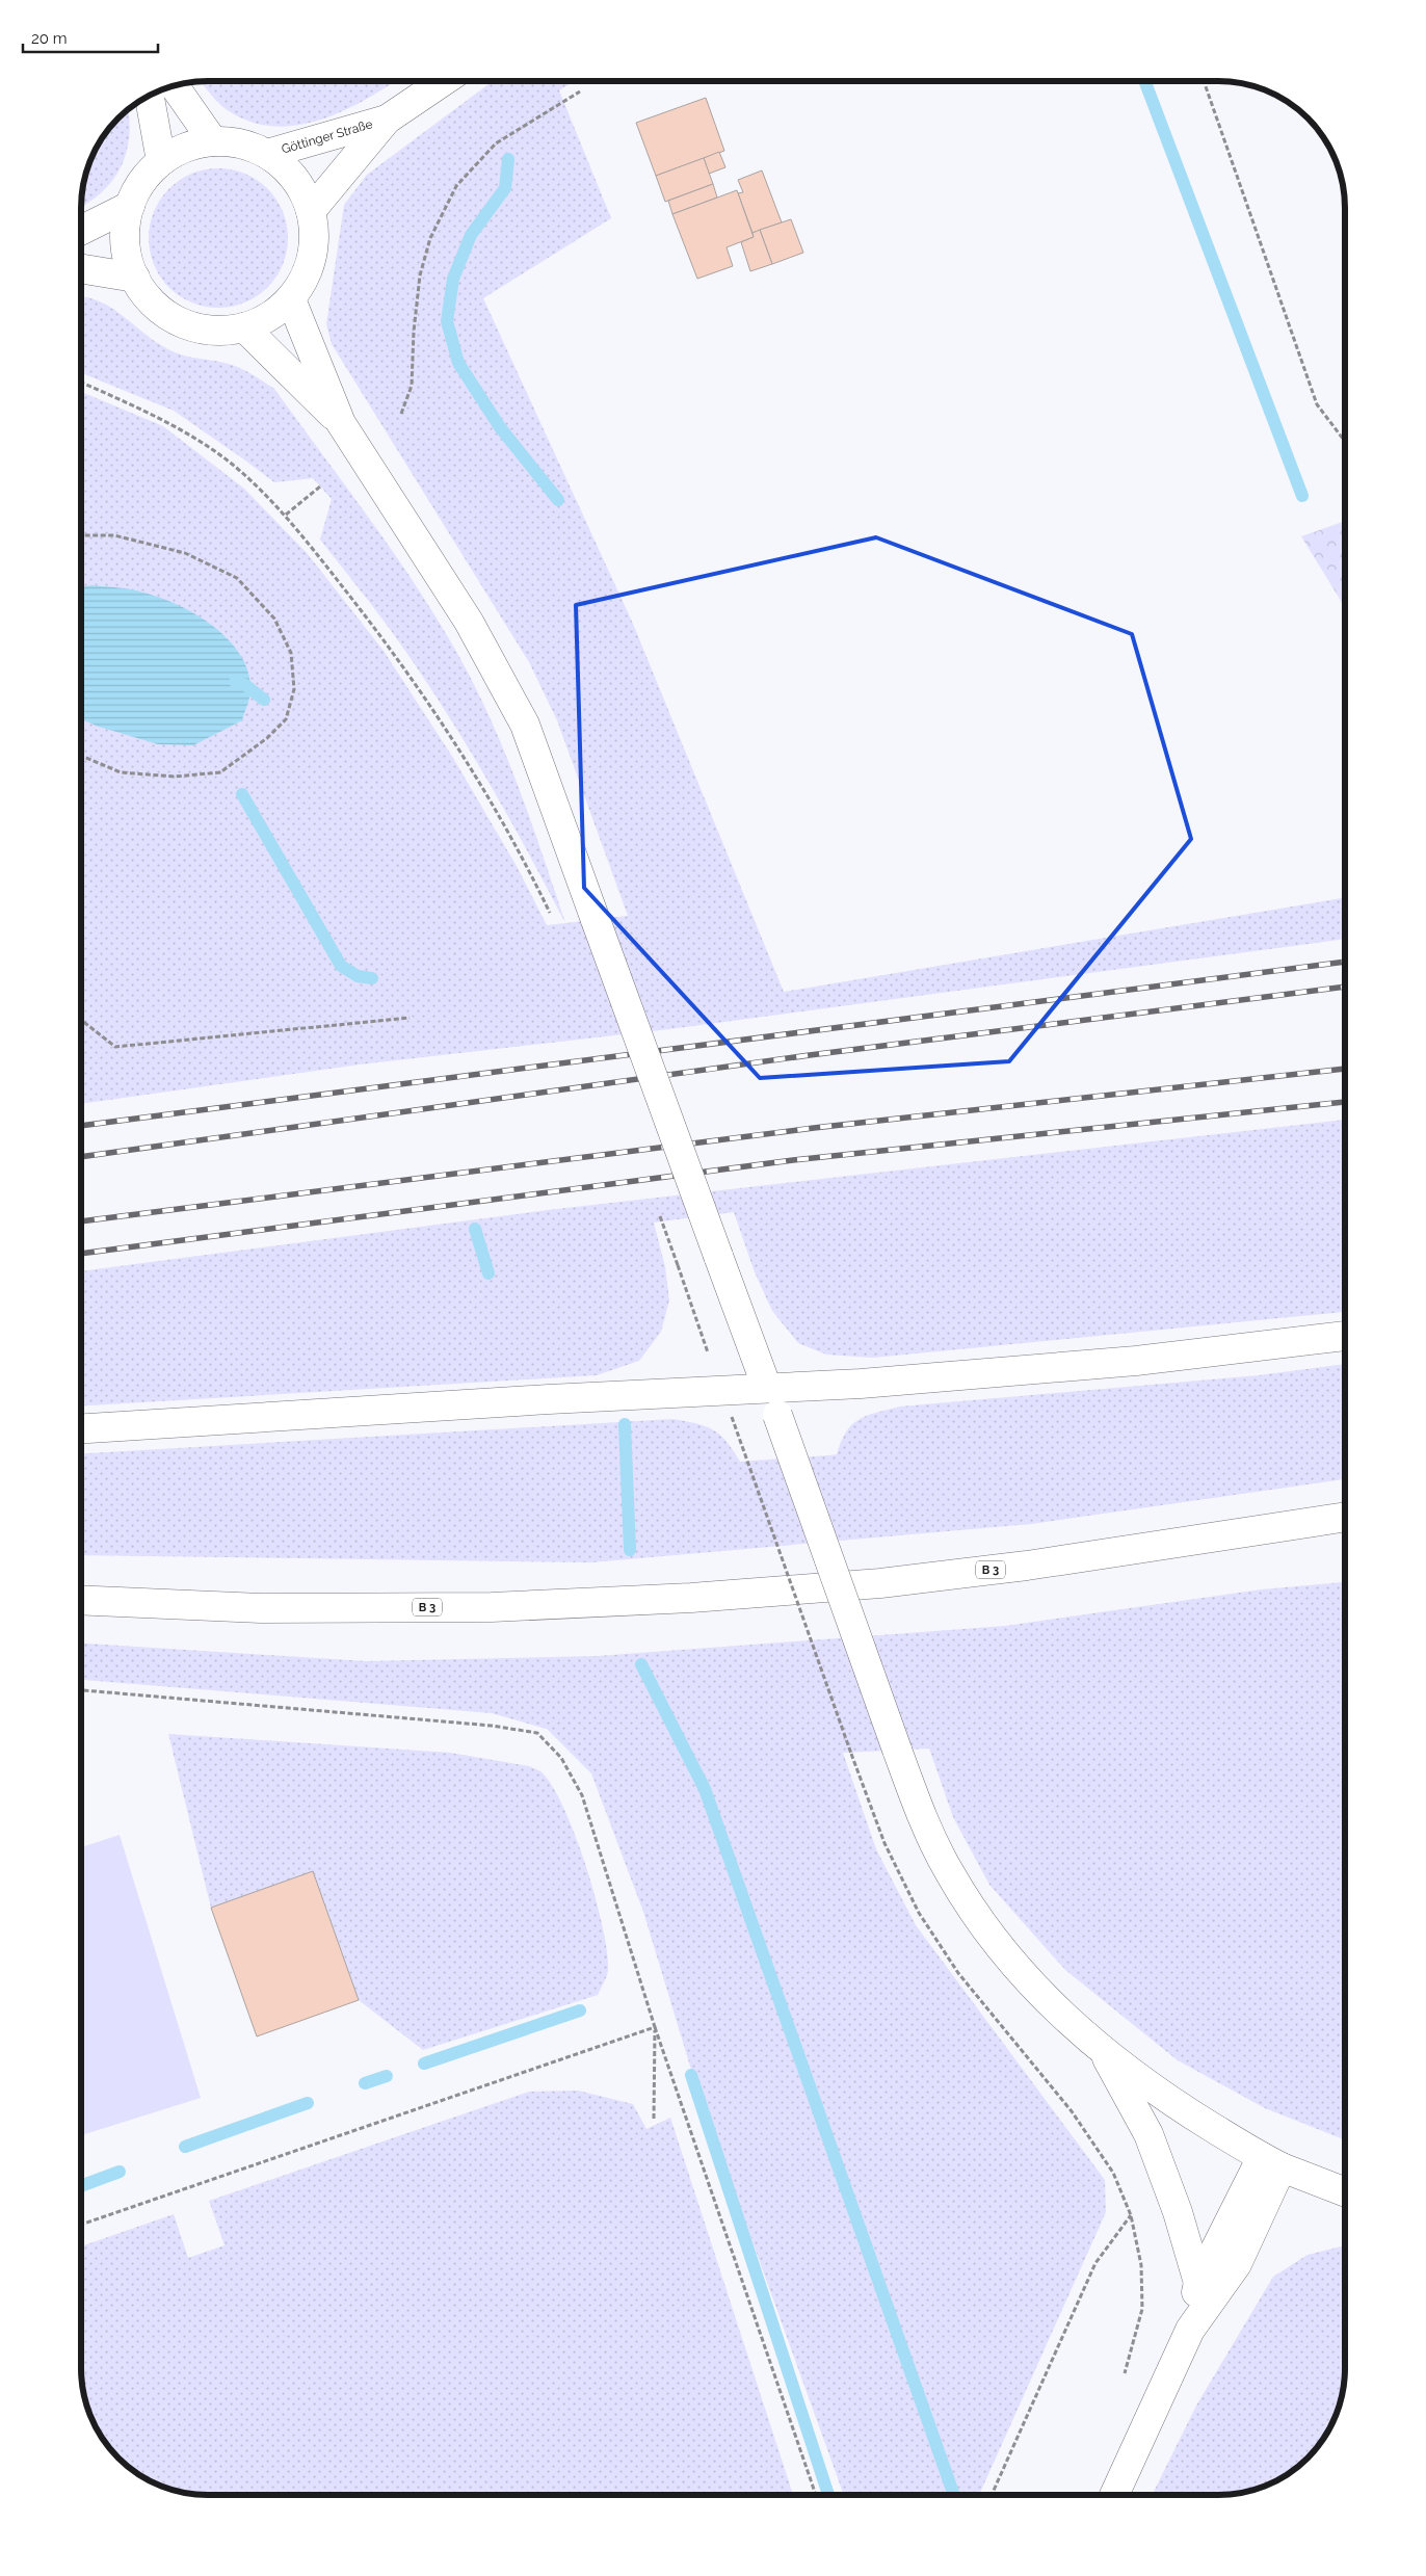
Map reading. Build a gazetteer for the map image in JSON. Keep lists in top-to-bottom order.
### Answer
{
  "streets": {
    "main road": ["Göttinger Straße", "B 3"]
  },
  "scale_bar": "20 m"
}
